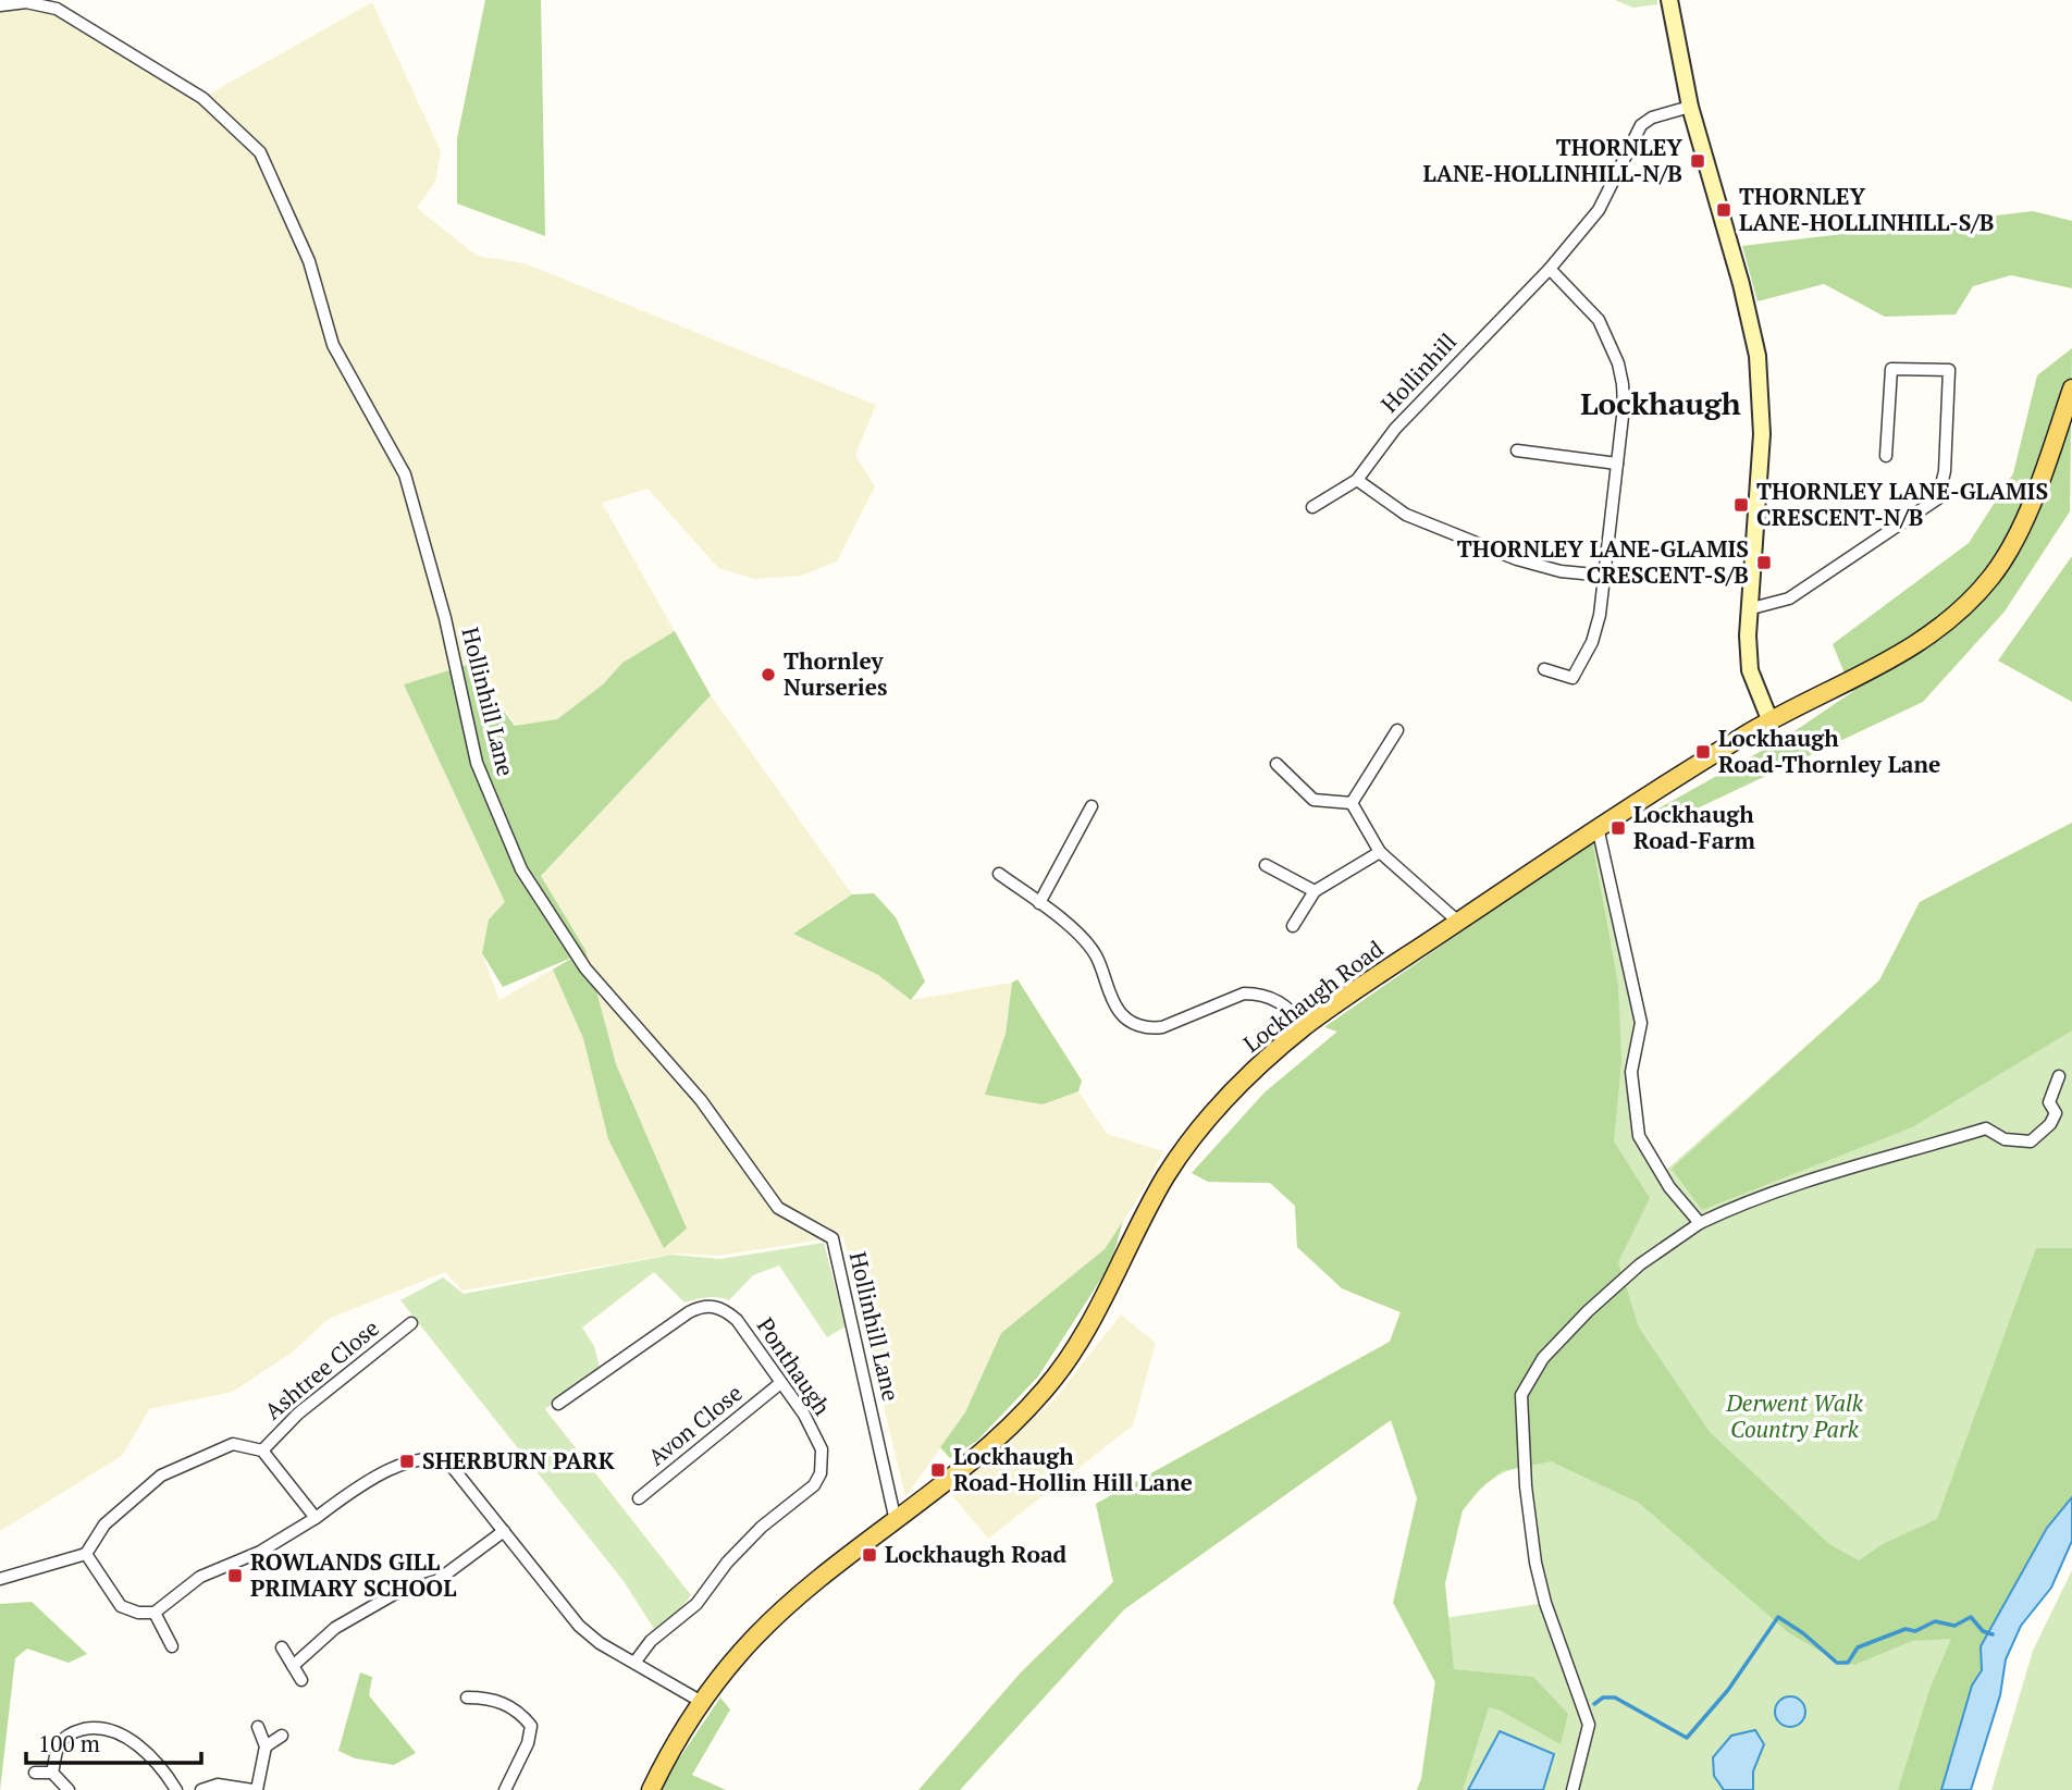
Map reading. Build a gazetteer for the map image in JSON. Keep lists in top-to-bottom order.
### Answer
{
  "streets": {
    "main road": ["Lockhaugh Road"],
    "street": [
      "Hollinhill",
      "Hollinhill Lane",
      "Ponthaugh",
      "Ashtree Close",
      "Avon Close"
    ]
  },
  "crossings": [
    ["Hollinhill Lane", "Lockhaugh Road"],
    ["Ponthaugh", "Avon Close"]
  ],
  "districts": ["Lockhaugh"],
  "parks": ["Derwent Walk Country Park"],
  "places": {
    "transit": [
      "THORNLEY LANE-HOLLINHILL-N/B",
      "THORNLEY LANE-HOLLINHILL-S/B",
      "THORNLEY LANE-GLAMIS CRESCENT-N/B",
      "THORNLEY LANE-GLAMIS CRESCENT-S/B",
      "Lockhaugh Road-Thornley Lane",
      "Lockhaugh Road-Farm",
      "SHERBURN PARK",
      "Lockhaugh Road-Hollin Hill Lane",
      "Lockhaugh Road",
      "ROWLANDS GILL PRIMARY SCHOOL"
    ],
    "other": ["Thornley Nurseries"]
  },
  "scale_bar": "100 m"
}
